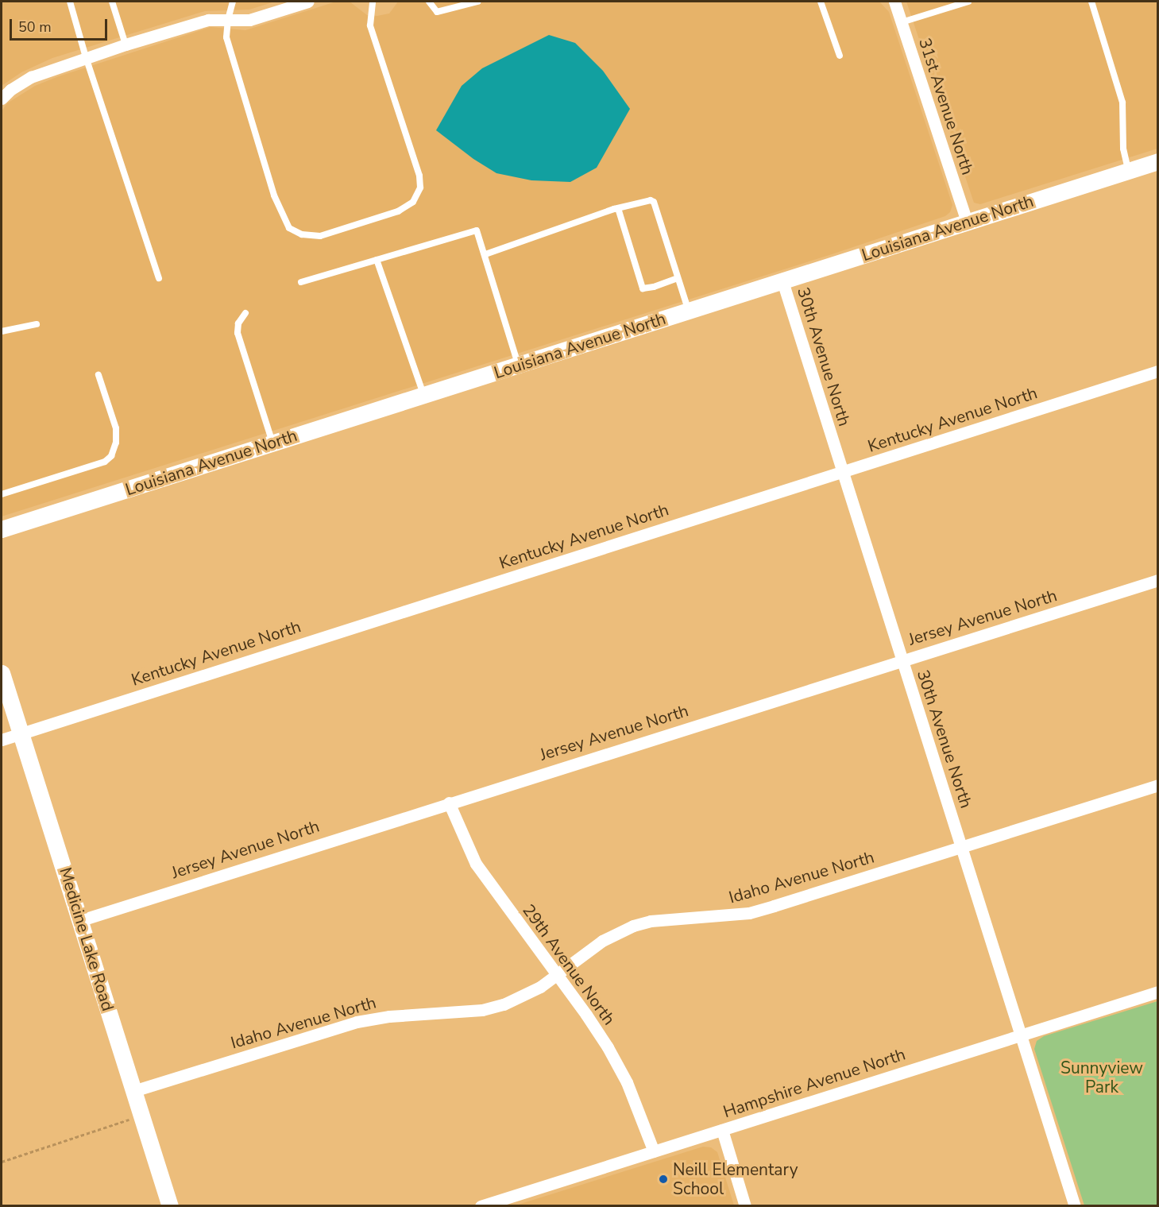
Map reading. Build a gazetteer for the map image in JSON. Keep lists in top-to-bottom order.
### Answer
{
  "streets": {
    "street": [
      "31st Avenue North",
      "Louisiana Avenue North",
      "30th Avenue North",
      "Kentucky Avenue North",
      "Jersey Avenue North",
      "Idaho Avenue North",
      "Medicine Lake Road",
      "29th Avenue North",
      "Hampshire Avenue North"
    ]
  },
  "crossings": [
    ["31st Avenue North", "Louisiana Avenue North"],
    ["Louisiana Avenue North", "30th Avenue North"],
    ["30th Avenue North", "Kentucky Avenue North"],
    ["30th Avenue North", "Jersey Avenue North"],
    ["30th Avenue North", "Idaho Avenue North"],
    ["30th Avenue North", "Hampshire Avenue North"],
    ["Kentucky Avenue North", "Medicine Lake Road"],
    ["Jersey Avenue North", "Medicine Lake Road"],
    ["Jersey Avenue North", "29th Avenue North"],
    ["Idaho Avenue North", "Medicine Lake Road"],
    ["Idaho Avenue North", "29th Avenue North"],
    ["29th Avenue North", "Hampshire Avenue North"]
  ],
  "parks": ["Sunnyview Park"],
  "places": ["Neill Elementary School"],
  "scale_bar": "50 m"
}
